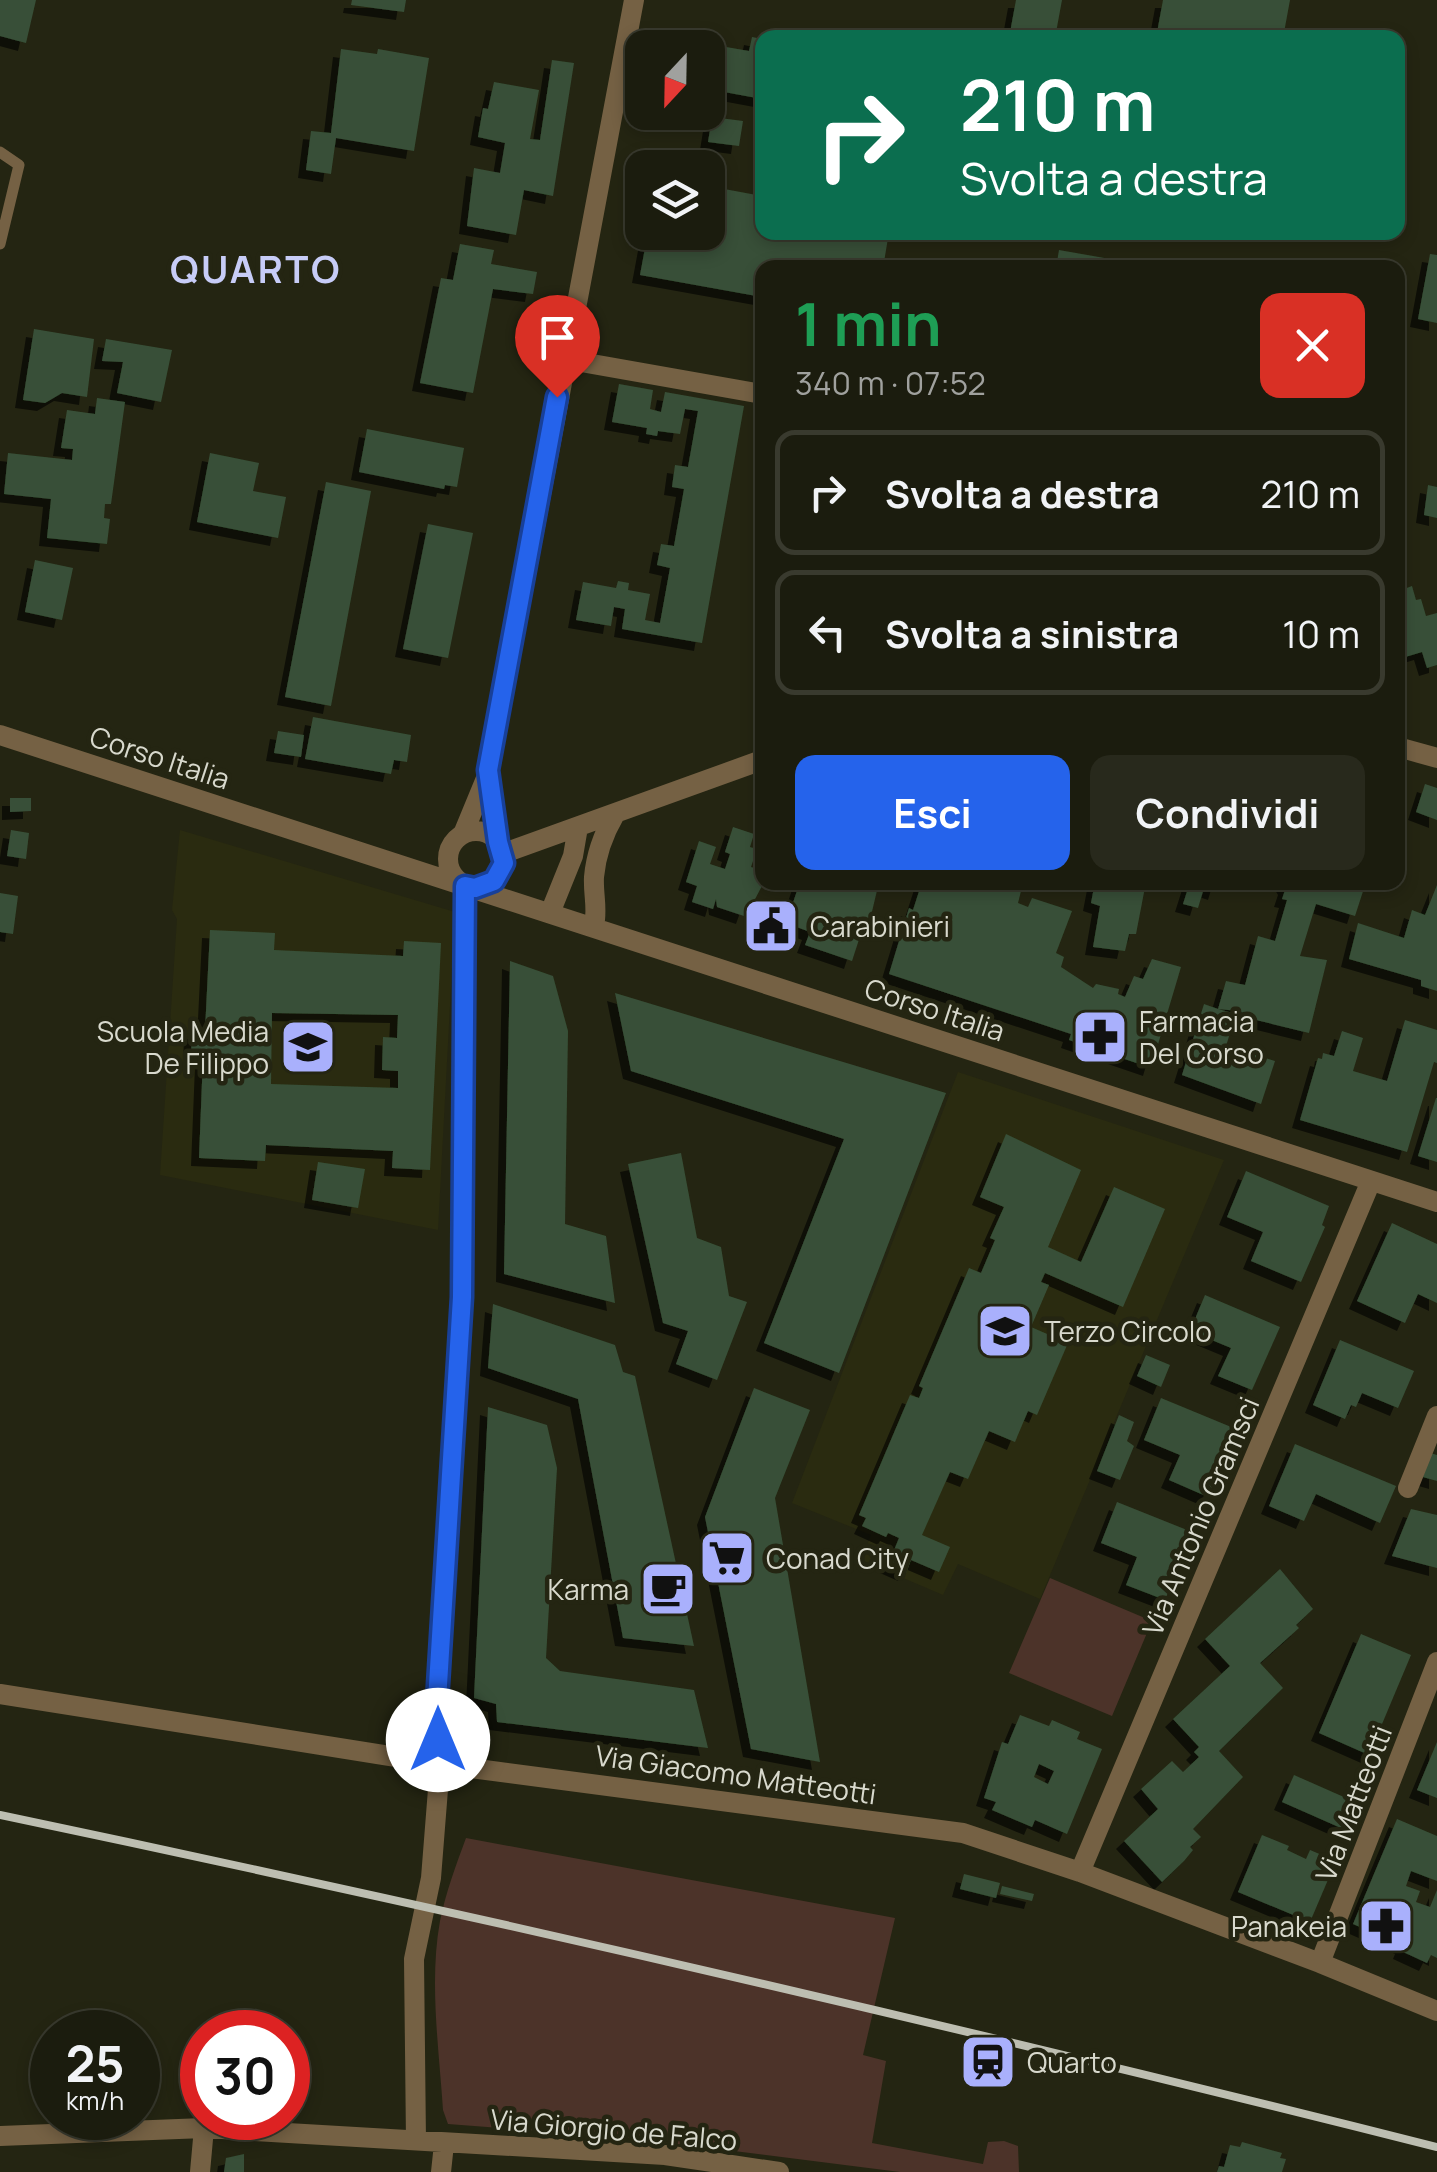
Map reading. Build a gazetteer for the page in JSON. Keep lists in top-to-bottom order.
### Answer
{
  "streets": {
    "street": [
      "Corso Italia",
      "Via Antonio Gramsci",
      "Via Giacomo Matteotti",
      "Via Matteotti",
      "Via Giorgio de Falco"
    ]
  },
  "crossings": [
    ["Corso Italia", "Via Antonio Gramsci"],
    ["Via Antonio Gramsci", "Via Giacomo Matteotti"],
    ["Via Giacomo Matteotti", "Via Matteotti"]
  ],
  "districts": ["QUARTO"],
  "places": {
    "public building": ["Carabinieri"],
    "pharmacy": ["Farmacia Del Corso", "Panakeia"],
    "school or university": ["Scuola Media De Filippo", "Terzo Circolo"],
    "supermarket": ["Conad City"],
    "cafe": ["Karma"],
    "station": ["Quarto"]
  },
  "north": "bottom",
  "page": {
    "turn": ["210 m", "Svolta a destra"],
    "heading": ["1 min", "340 m · 07:52"],
    "list": [
      {
        "name": "Svolta a destra",
        "value": "210 m"
      },
      {
        "name": "Svolta a sinistra",
        "value": "10 m"
      }
    ],
    "buttons": ["Esci", "Condividi"],
    "speed": "25 km/h",
    "limit": "30"
  }
}
